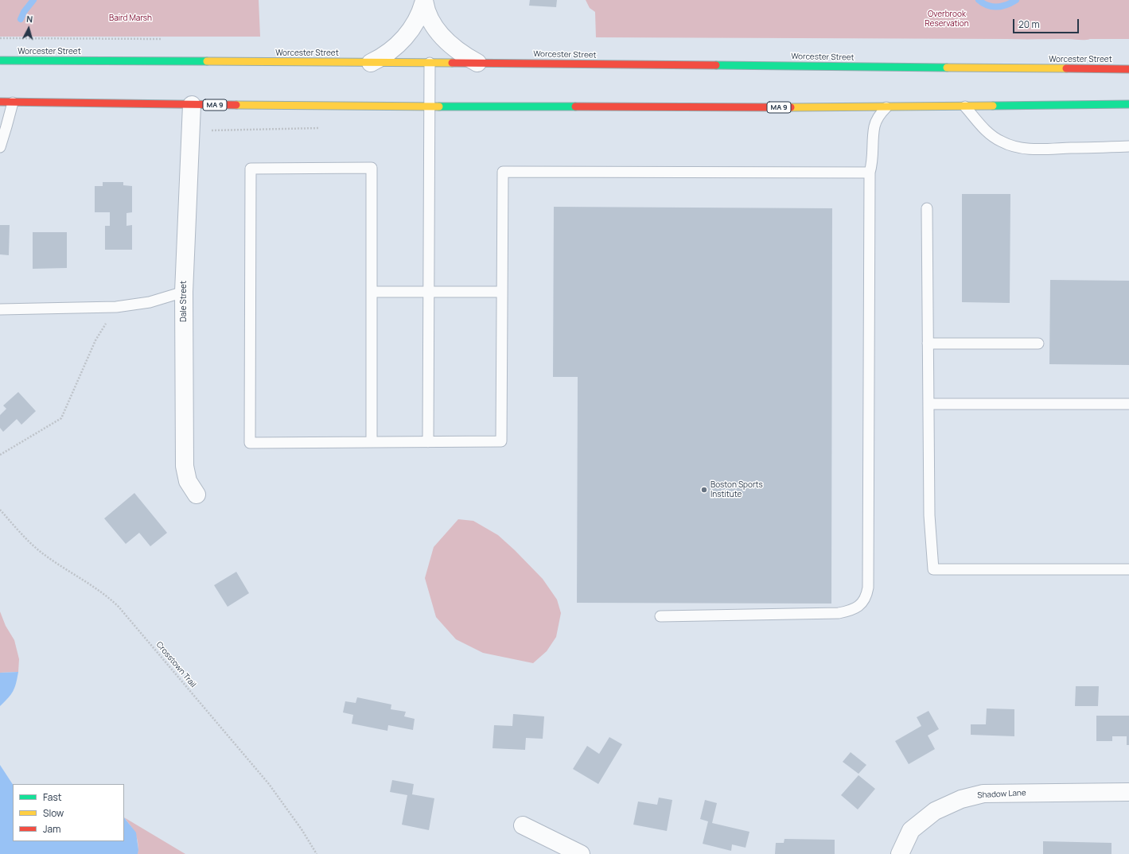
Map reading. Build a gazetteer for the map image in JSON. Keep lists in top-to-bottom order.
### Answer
{
  "streets": {
    "highway": ["Worcester Street", "MA 9"],
    "street": ["Dale Street", "Shadow Lane"],
    "path": ["Crosstown Trail"]
  },
  "crossings": [
    ["MA 9", "Dale Street"]
  ],
  "parks": ["Overbrook Reservation", "Baird Marsh"],
  "places": ["Boston Sports Institute"],
  "legend": ["Fast", "Slow", "Jam"],
  "scale_bar": "20 m",
  "north": "top"
}
